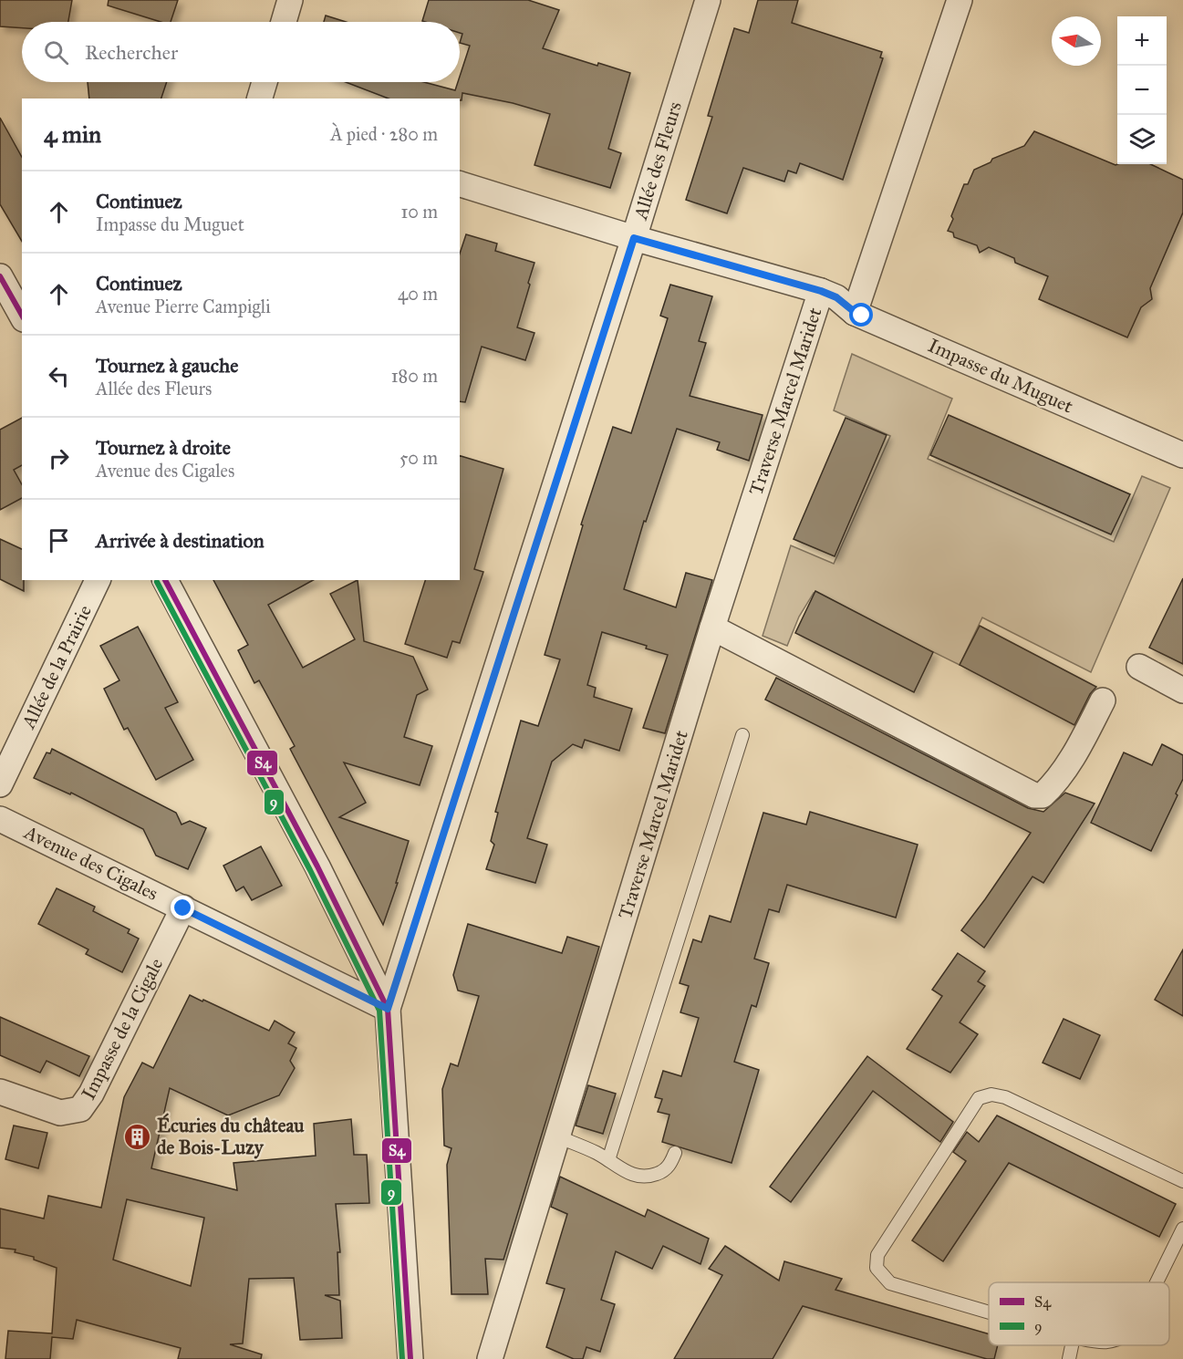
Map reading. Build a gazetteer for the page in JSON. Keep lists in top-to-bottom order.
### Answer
{
  "streets": {
    "street": [
      "Allée des Fleurs",
      "Impasse du Muguet",
      "Traverse Marcel Maridet",
      "Allée de la Prairie",
      "Avenue des Cigales",
      "Impasse de la Cigale"
    ]
  },
  "crossings": [
    ["Allée des Fleurs", "Impasse du Muguet"],
    ["Allée des Fleurs", "Avenue des Cigales"],
    ["Impasse du Muguet", "Traverse Marcel Maridet"],
    ["Avenue des Cigales", "Impasse de la Cigale"]
  ],
  "places": {
    "building": ["Écuries du château de Bois-Luzy"]
  },
  "lines": ["transit line S4", "transit line 9"],
  "legend": ["S4", "9"],
  "north": "left",
  "page": {
    "map_buttons": ["+", "−"],
    "search": "Rechercher",
    "heading": ["4 min", "À pied · 280 m"],
    "list": [
      ["Continuez", "Impasse du Muguet", "10 m"],
      ["Continuez", "Avenue Pierre Campigli", "40 m"],
      ["Tournez à gauche", "Allée des Fleurs", "180 m"],
      ["Tournez à droite", "Avenue des Cigales", "50 m"],
      "Arrivée à destination"
    ]
  }
}
